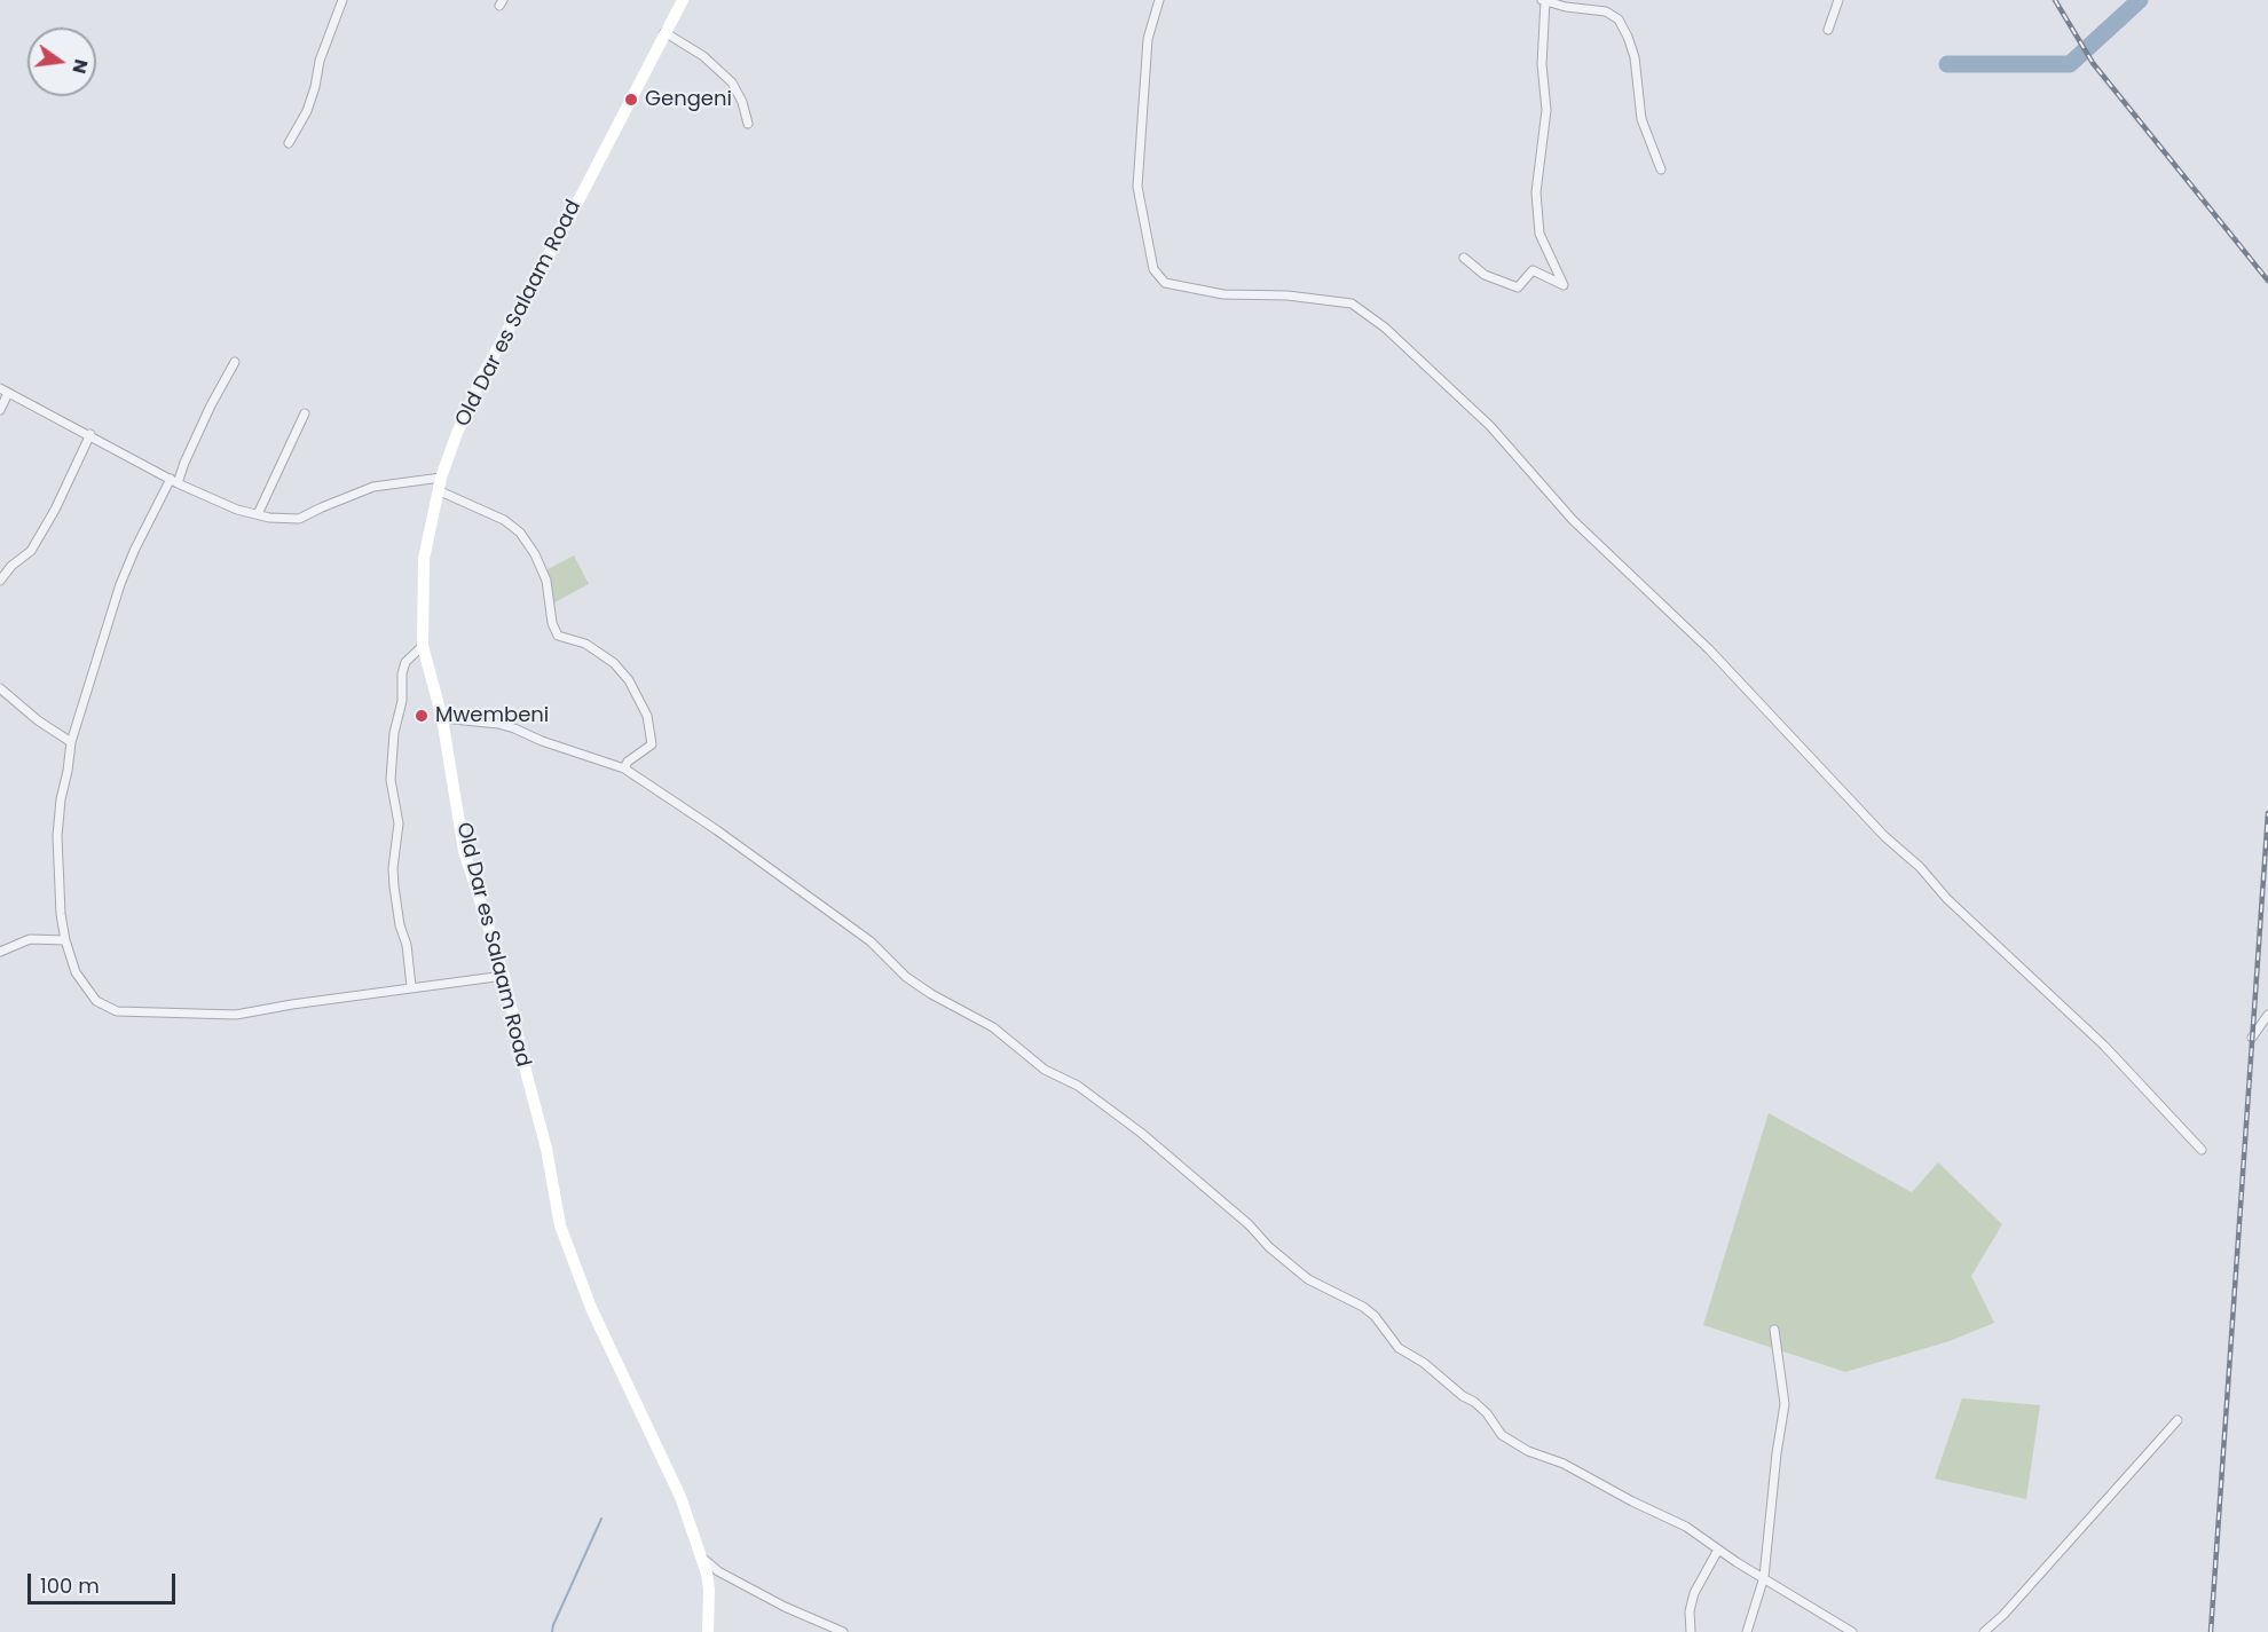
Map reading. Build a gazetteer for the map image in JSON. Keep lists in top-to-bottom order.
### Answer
{
  "streets": {
    "street": ["Old Dar es Salaam Road"]
  },
  "places": ["Gengeni", "Mwembeni"],
  "scale_bar": "100 m",
  "north": "right"
}
